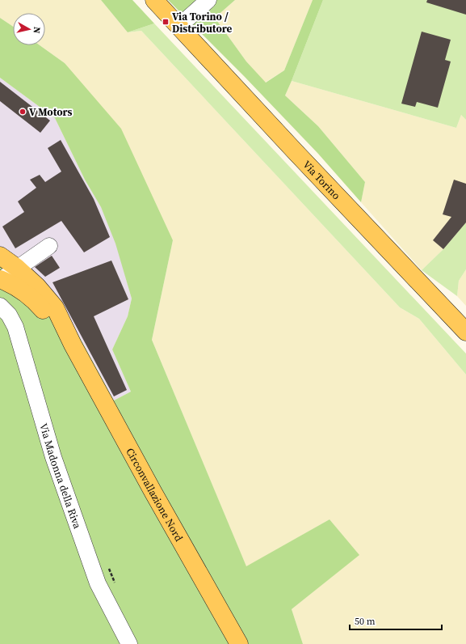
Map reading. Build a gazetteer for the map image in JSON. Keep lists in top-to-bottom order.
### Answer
{
  "streets": {
    "main road": ["Via Torino", "Circonvallazione Nord"],
    "street": ["Via Madonna della Riva"]
  },
  "places": {
    "transit": ["Via Torino / Distributore"],
    "other": ["V Motors"]
  },
  "scale_bar": "50 m",
  "north": "right"
}
